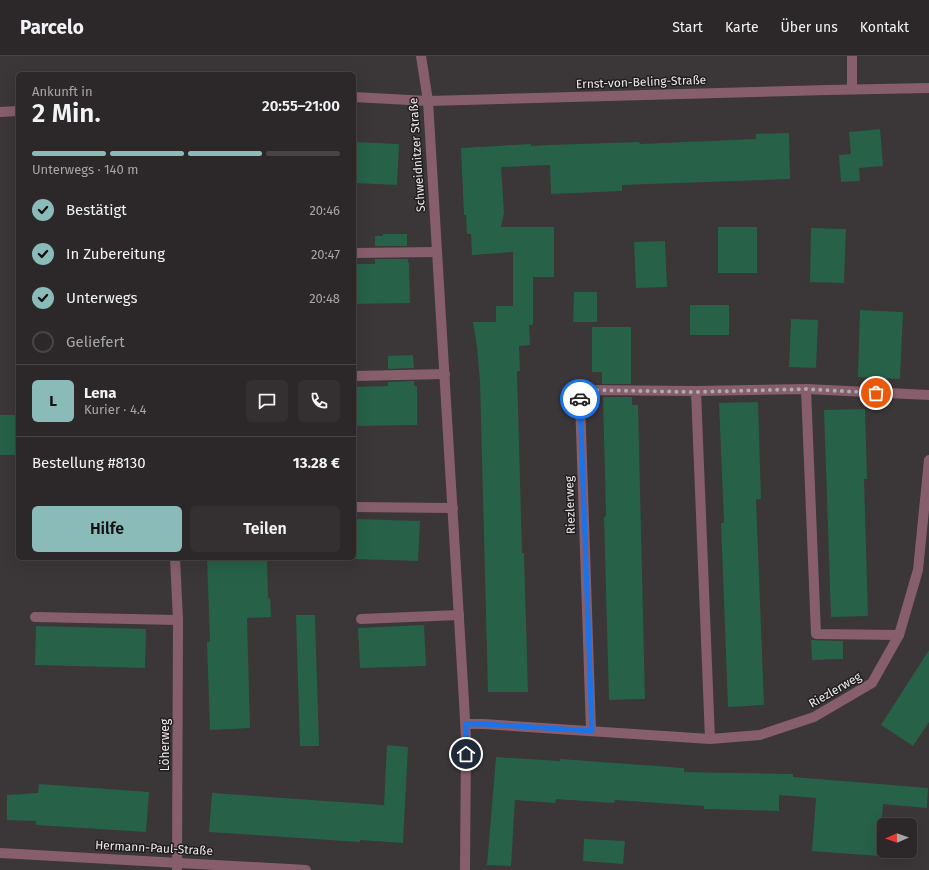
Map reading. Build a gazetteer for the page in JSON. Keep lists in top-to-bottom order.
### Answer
{
  "streets": {
    "street": [
      "Ernst-von-Beling-Straße",
      "Schweidnitzer Straße",
      "Riezlerweg",
      "Löherweg",
      "Hermann-Paul-Straße"
    ]
  },
  "crossings": [
    ["Ernst-von-Beling-Straße", "Schweidnitzer Straße"],
    ["Schweidnitzer Straße", "Riezlerweg"],
    ["Löherweg", "Hermann-Paul-Straße"]
  ],
  "north": "left",
  "page": {
    "header": "Parcelo",
    "nav": [
      "Start",
      "Karte",
      "Über uns",
      "Kontakt"
    ],
    "heading": ["2 Min.", "Ankunft in", "20:55–21:00"],
    "panel": [
      "Lena",
      "Kurier · 4.4",
      "Bestellung #8130",
      "13.28 €"
    ],
    "bar": "Unterwegs · 140 m",
    "list": [
      ["Bestätigt", "20:46"],
      ["In Zubereitung", "20:47"],
      ["Unterwegs", "20:48"],
      "Geliefert"
    ],
    "round": "L",
    "buttons": ["Hilfe", "Teilen"]
  }
}
